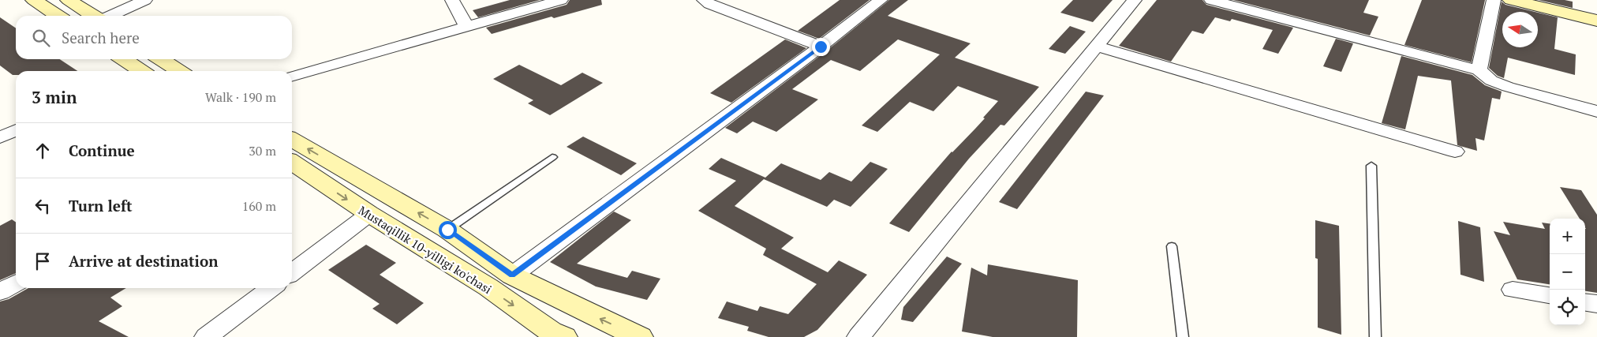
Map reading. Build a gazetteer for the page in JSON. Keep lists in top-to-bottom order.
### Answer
{
  "streets": {
    "main road": ["Mustaqillik 10-yilligi ko'chasi"]
  },
  "north": "left",
  "page": {
    "search": "Search here",
    "heading": ["3 min", "Walk · 190 m"],
    "list": [
      ["Continue", "30 m"],
      ["Turn left", "160 m"],
      "Arrive at destination"
    ],
    "map_buttons": ["+", "−"]
  }
}
